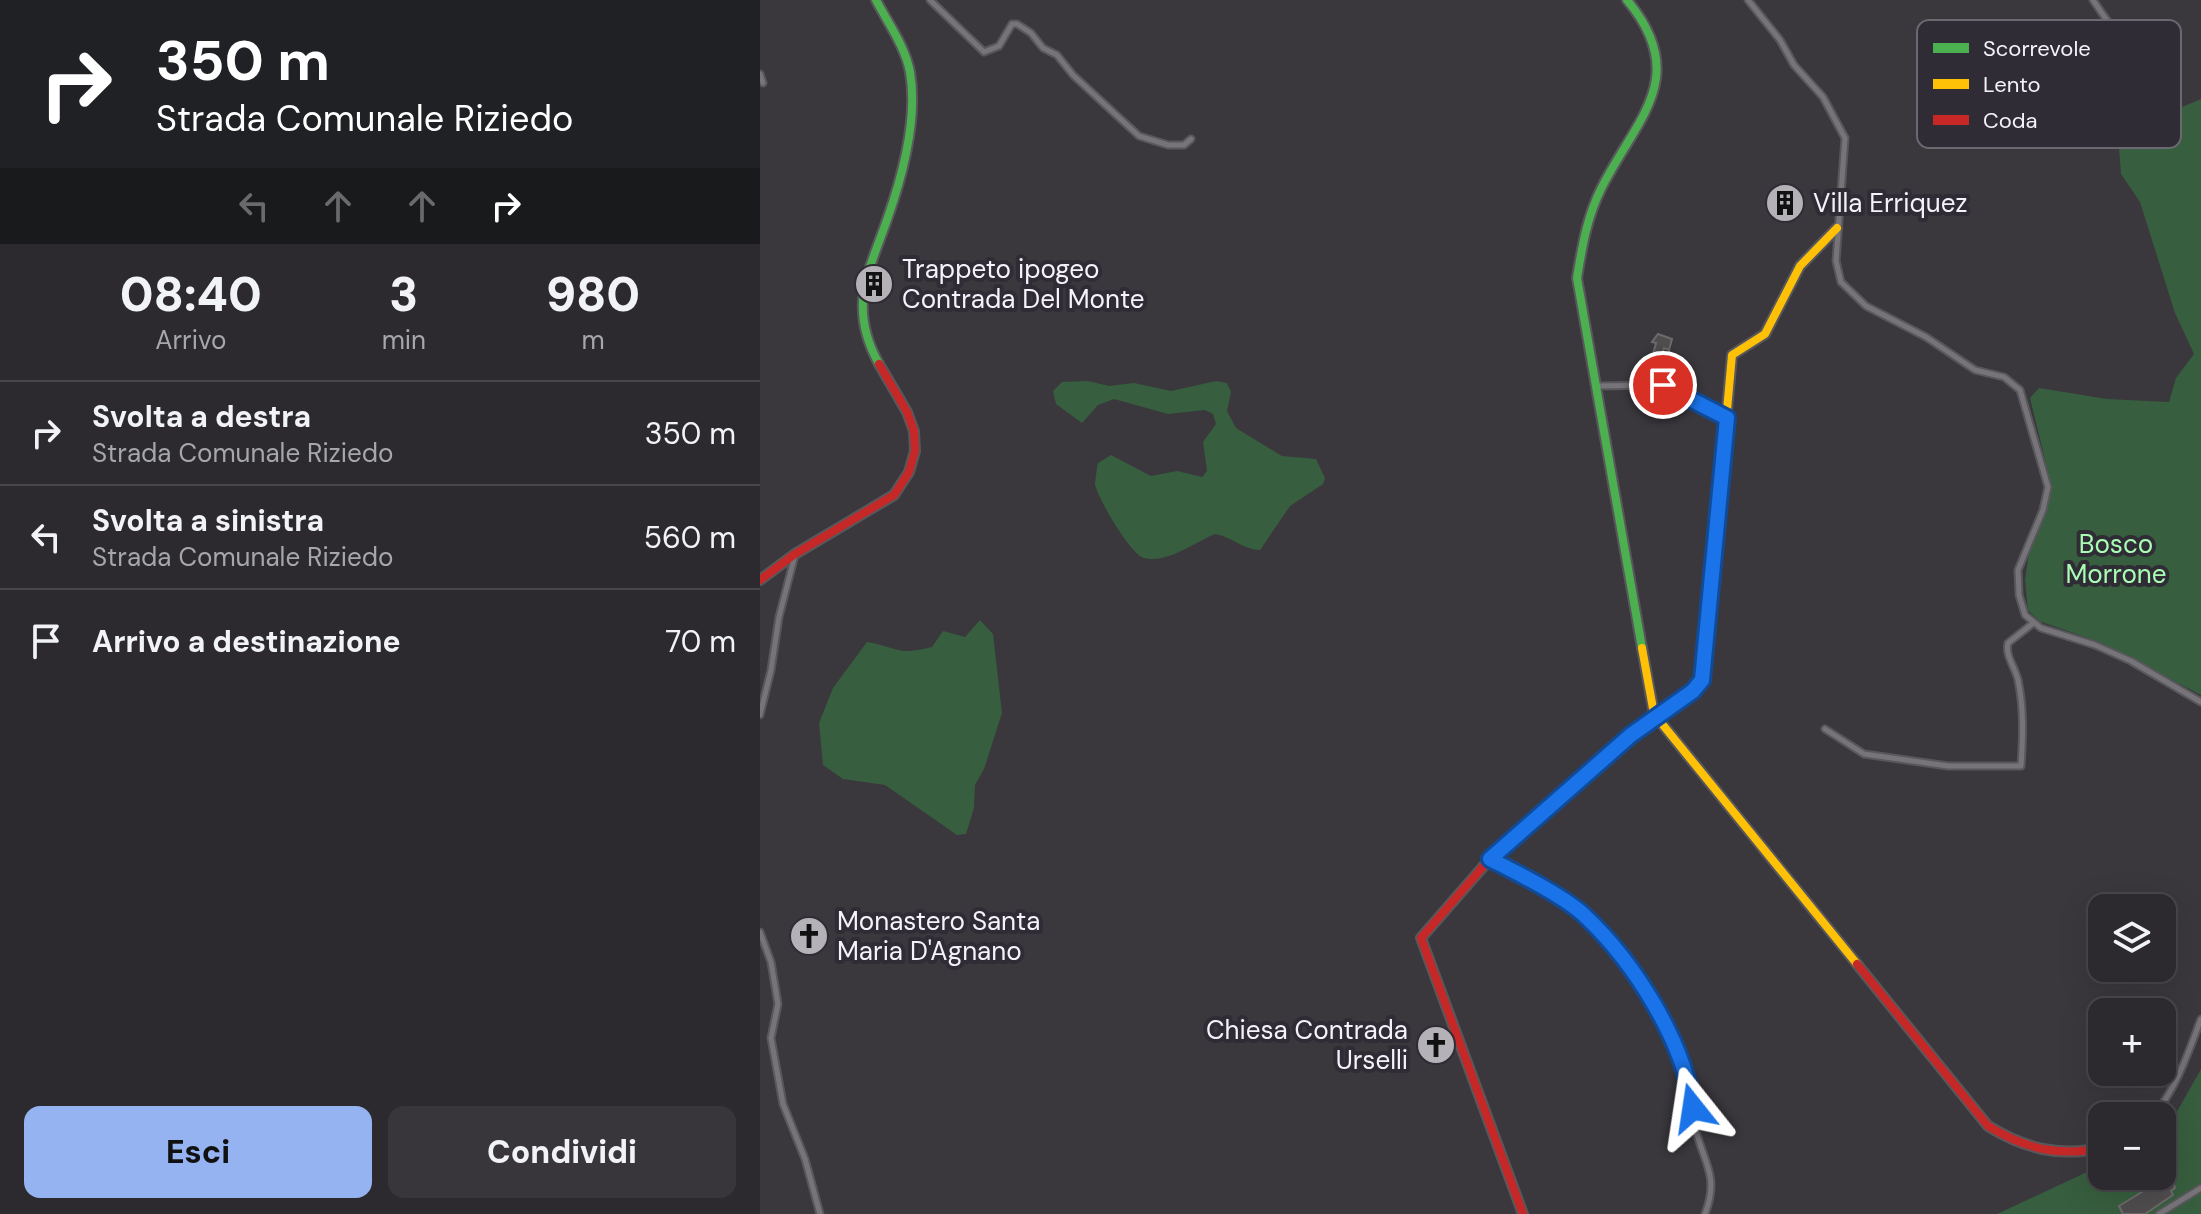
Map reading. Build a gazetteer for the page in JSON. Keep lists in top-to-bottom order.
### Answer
{
  "parks": ["Bosco Morrone"],
  "places": {
    "building": ["Villa Erriquez", "Trappeto ipogeo Contrada Del Monte"],
    "church": ["Monastero Santa Maria D'Agnano", "Chiesa Contrada Urselli"]
  },
  "legend": ["Scorrevole", "Lento", "Coda"],
  "page": {
    "turn": ["350 m", "Strada Comunale Riziedo"],
    "eta": [
      "08:40",
      "Arrivo",
      "3",
      "min",
      "980",
      "m"
    ],
    "list": [
      {
        "name": "Svolta a destra",
        "note": "Strada Comunale Riziedo",
        "value": "350 m"
      },
      {
        "name": "Svolta a sinistra",
        "note": "Strada Comunale Riziedo",
        "value": "560 m"
      },
      {
        "name": "Arrivo a destinazione",
        "value": "70 m"
      }
    ],
    "map_buttons": ["+", "−"],
    "buttons": ["Esci", "Condividi"]
  }
}
